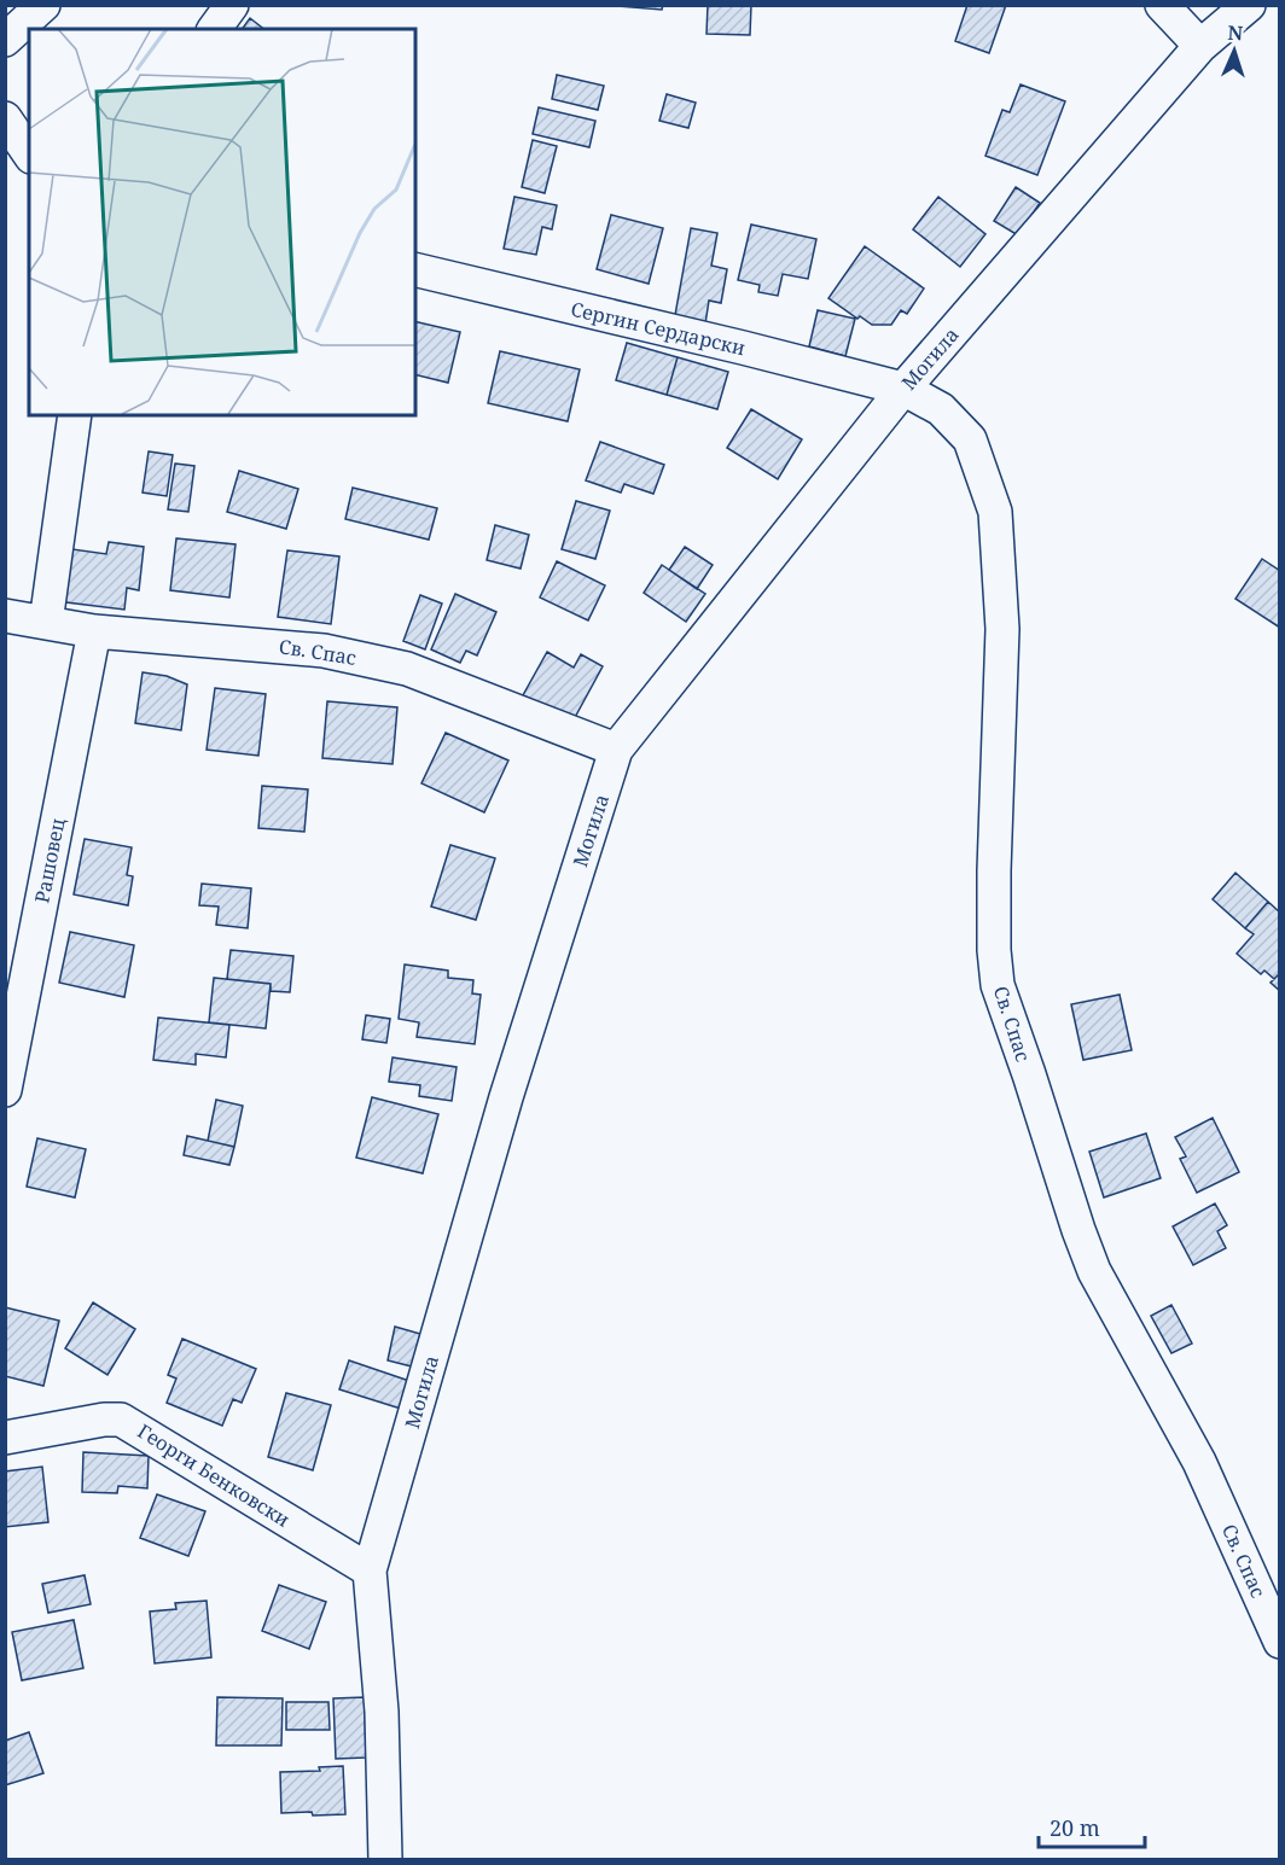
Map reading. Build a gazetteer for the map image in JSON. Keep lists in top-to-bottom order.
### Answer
{
  "streets": {
    "street": [
      "Сергин Сердарски",
      "Могила",
      "Св. Спас",
      "Рашовец",
      "Георги Бенковски"
    ]
  },
  "crossings": [
    ["Сергин Сердарски", "Могила"],
    ["Сергин Сердарски", "Св. Спас"],
    ["Могила", "Св. Спас"],
    ["Могила", "Георги Бенковски"],
    ["Св. Спас", "Рашовец"]
  ],
  "scale_bar": "20 m",
  "north": "top"
}
